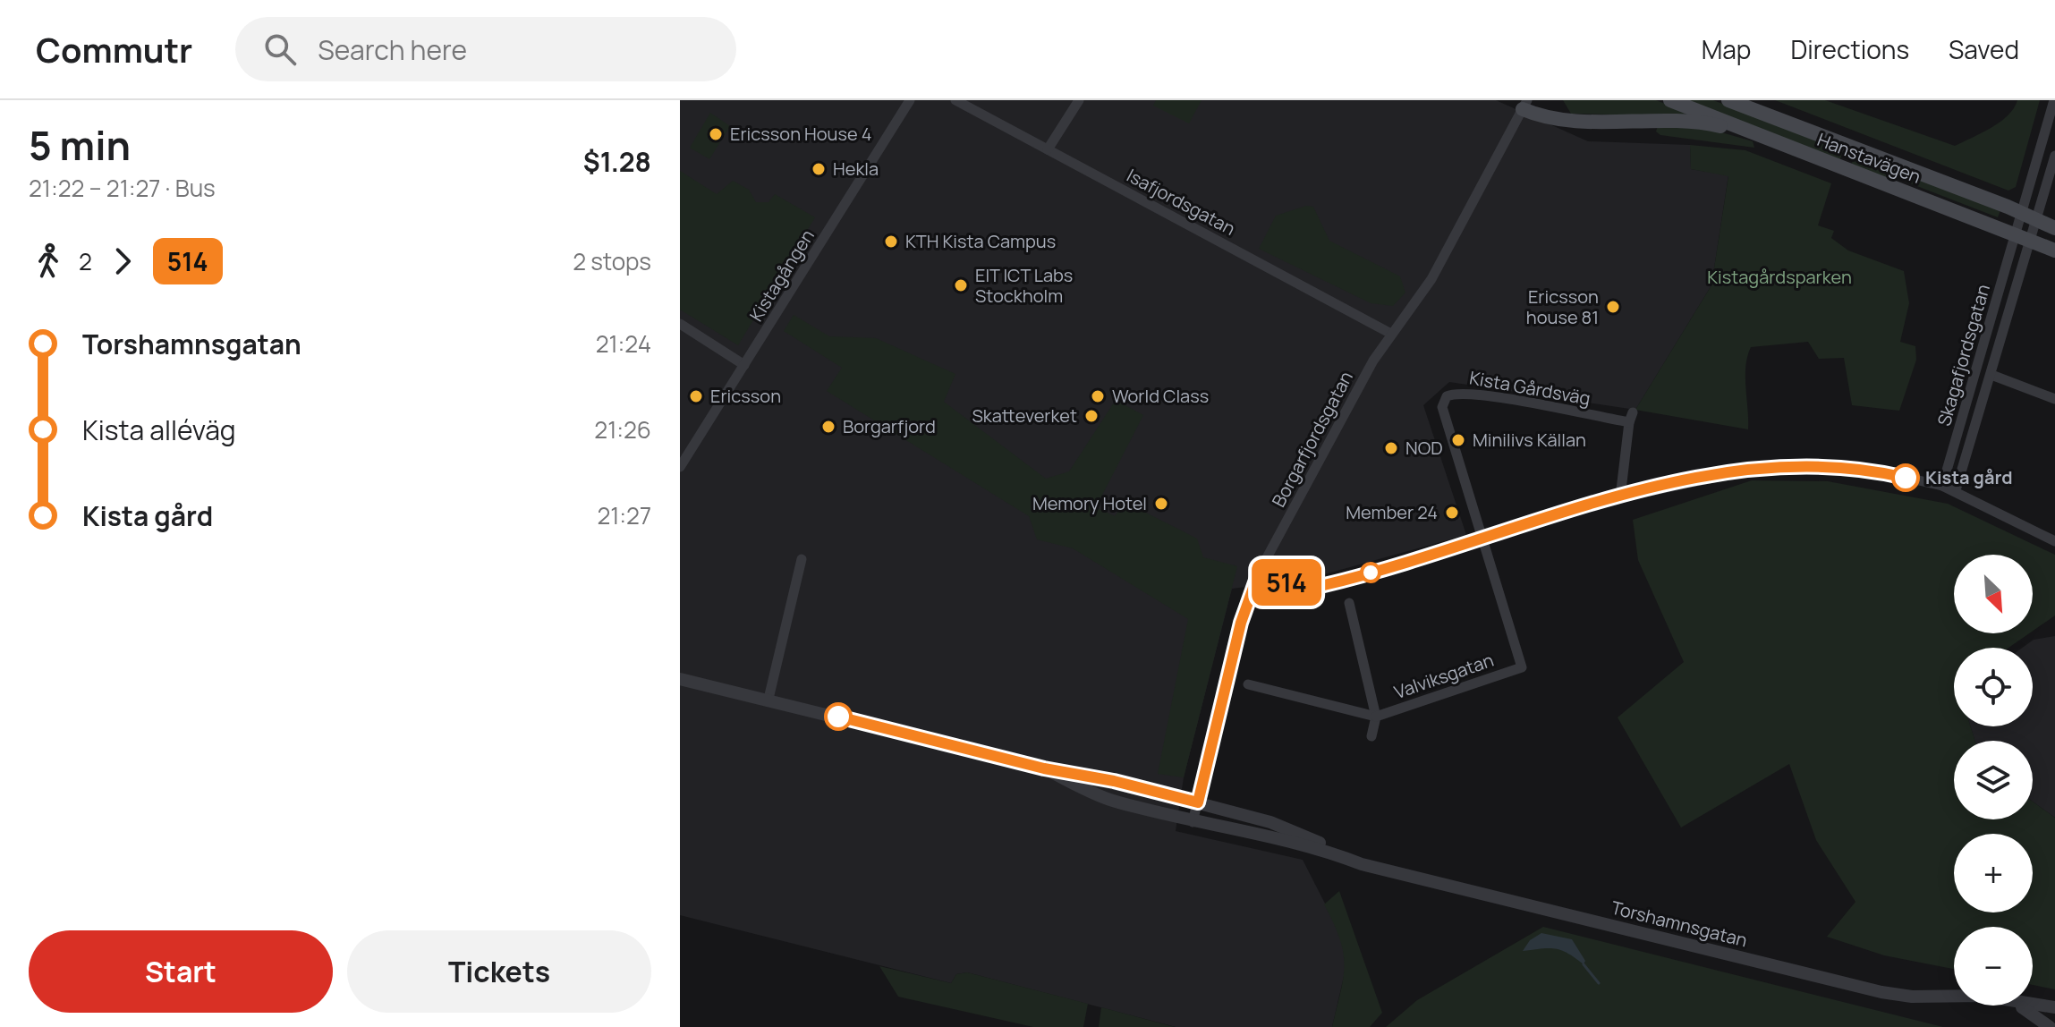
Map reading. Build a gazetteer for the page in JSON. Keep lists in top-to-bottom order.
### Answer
{
  "streets": {
    "main road": ["Hanstavägen"],
    "street": [
      "Isafjordsgatan",
      "Kistagången",
      "Skagafjordsgatan",
      "Kista Gårdsväg",
      "Borgarfjordsgatan",
      "Valviksgatan",
      "Torshamnsgatan"
    ]
  },
  "crossings": [
    ["Hanstavägen", "Skagafjordsgatan"],
    ["Isafjordsgatan", "Borgarfjordsgatan"],
    ["Kista Gårdsväg", "Valviksgatan"],
    ["Borgarfjordsgatan", "Torshamnsgatan"]
  ],
  "parks": ["Kistagårdsparken"],
  "places": [
    "Ericsson House 4",
    "Hekla",
    "KTH Kista Campus",
    "EIT ICT Labs Stockholm",
    "Ericsson house 81",
    "Ericsson",
    "World Class",
    "Skatteverket",
    "Borgarfjord",
    "Minilivs Källan",
    "NOD",
    "Kista gård",
    "Memory Hotel",
    "Member 24"
  ],
  "lines": ["bus line 514"],
  "north": "bottom right",
  "page": {
    "header": "Commutr",
    "search": "Search here",
    "nav": ["Map", "Directions", "Saved"],
    "heading": ["5 min", "21:22 – 21:27 · Bus", "$1.28"],
    "on_map": "514",
    "legs": ["2", "514", "2 stops"],
    "list": [
      {
        "name": "Torshamnsgatan",
        "value": "21:24"
      },
      {
        "name": "Kista alléväg",
        "value": "21:26"
      },
      {
        "name": "Kista gård",
        "value": "21:27"
      }
    ],
    "map_buttons": ["+", "−"],
    "buttons": ["Start", "Tickets"]
  }
}
